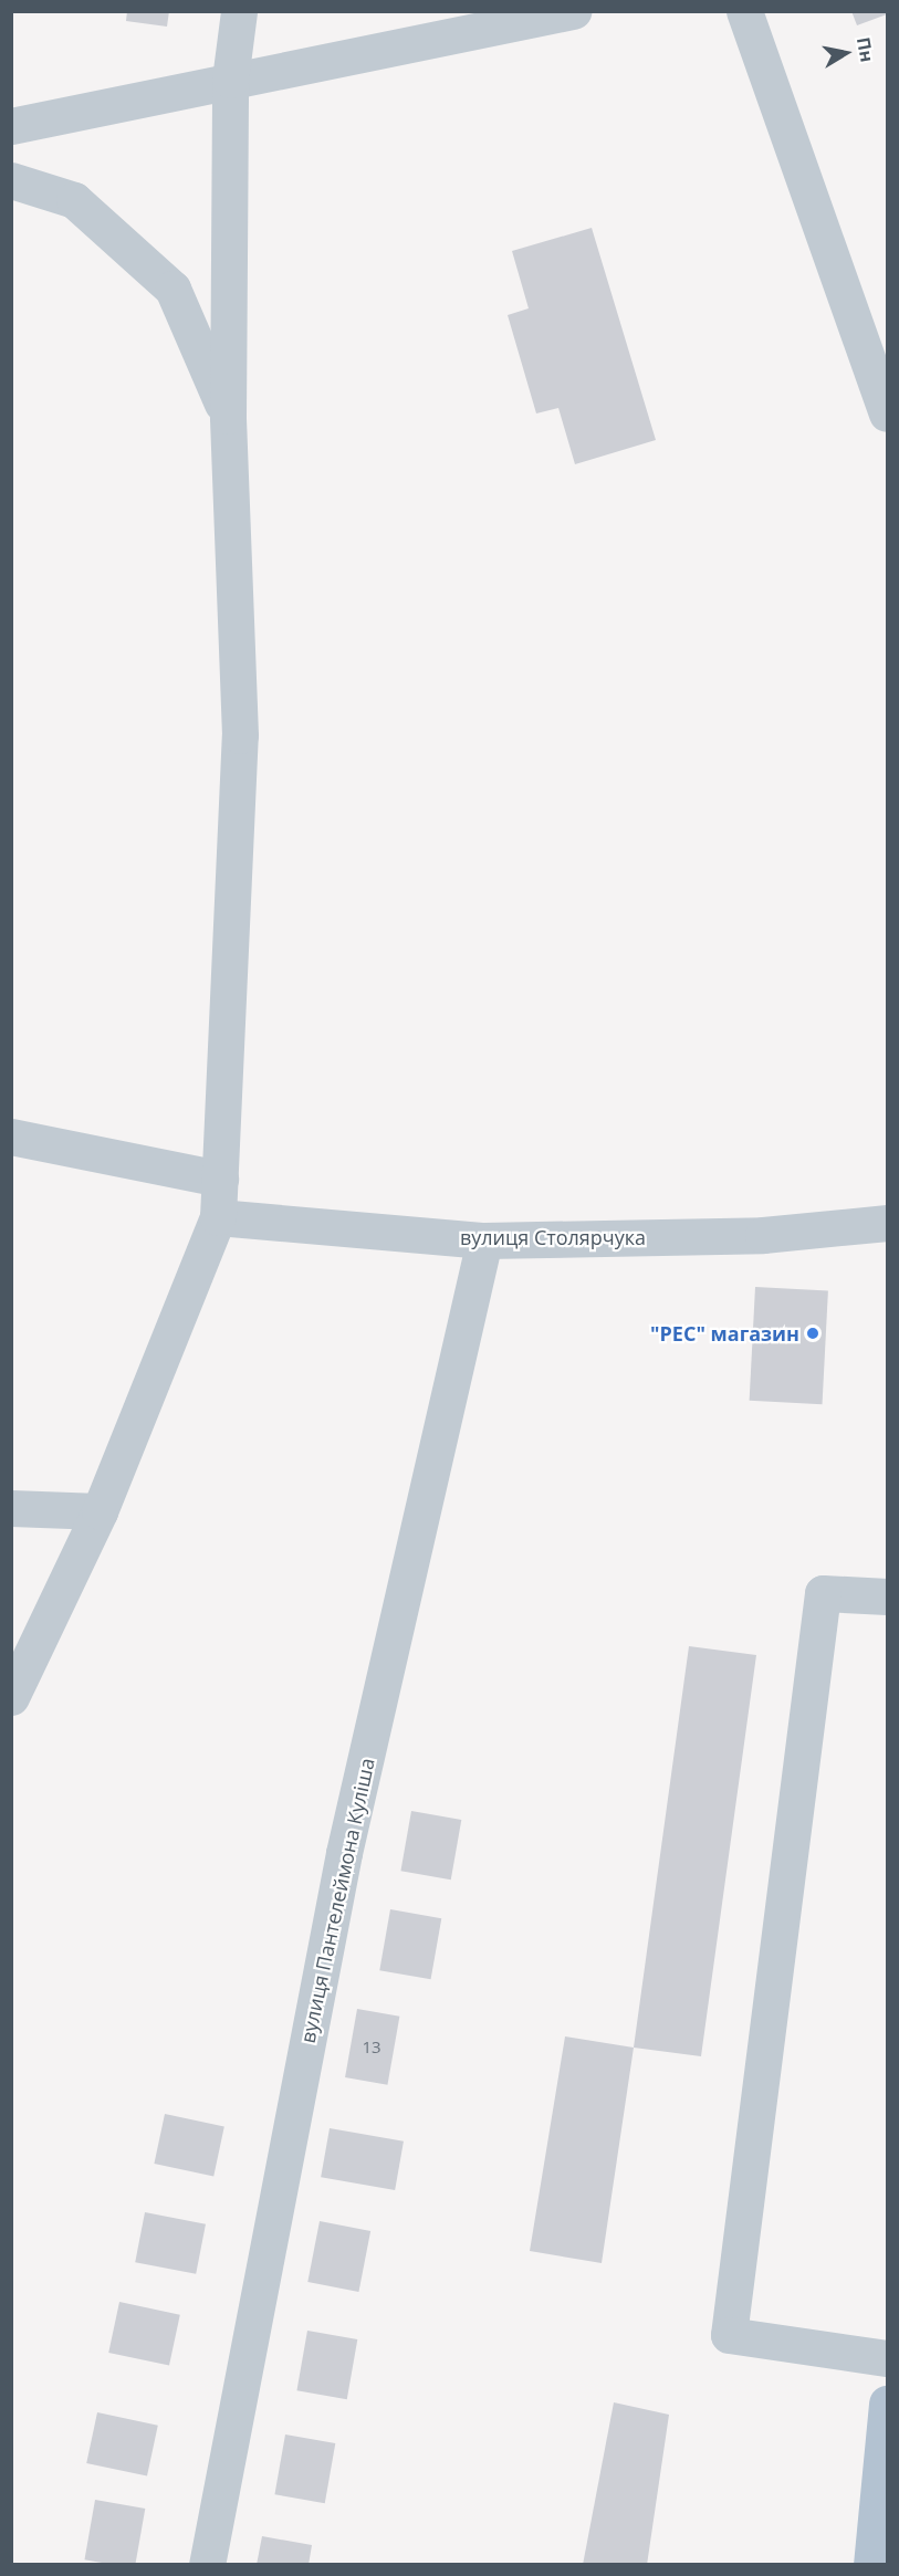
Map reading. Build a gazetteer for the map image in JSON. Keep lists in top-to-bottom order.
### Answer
{
  "streets": {
    "street": ["вулиця Столярчука", "вулиця Пантелеймона Куліша"]
  },
  "crossings": [
    ["вулиця Столярчука", "вулиця Пантелеймона Куліша"]
  ],
  "places": ["\"РЕС\" магазин"],
  "house_numbers": ["13"],
  "north": "right"
}
